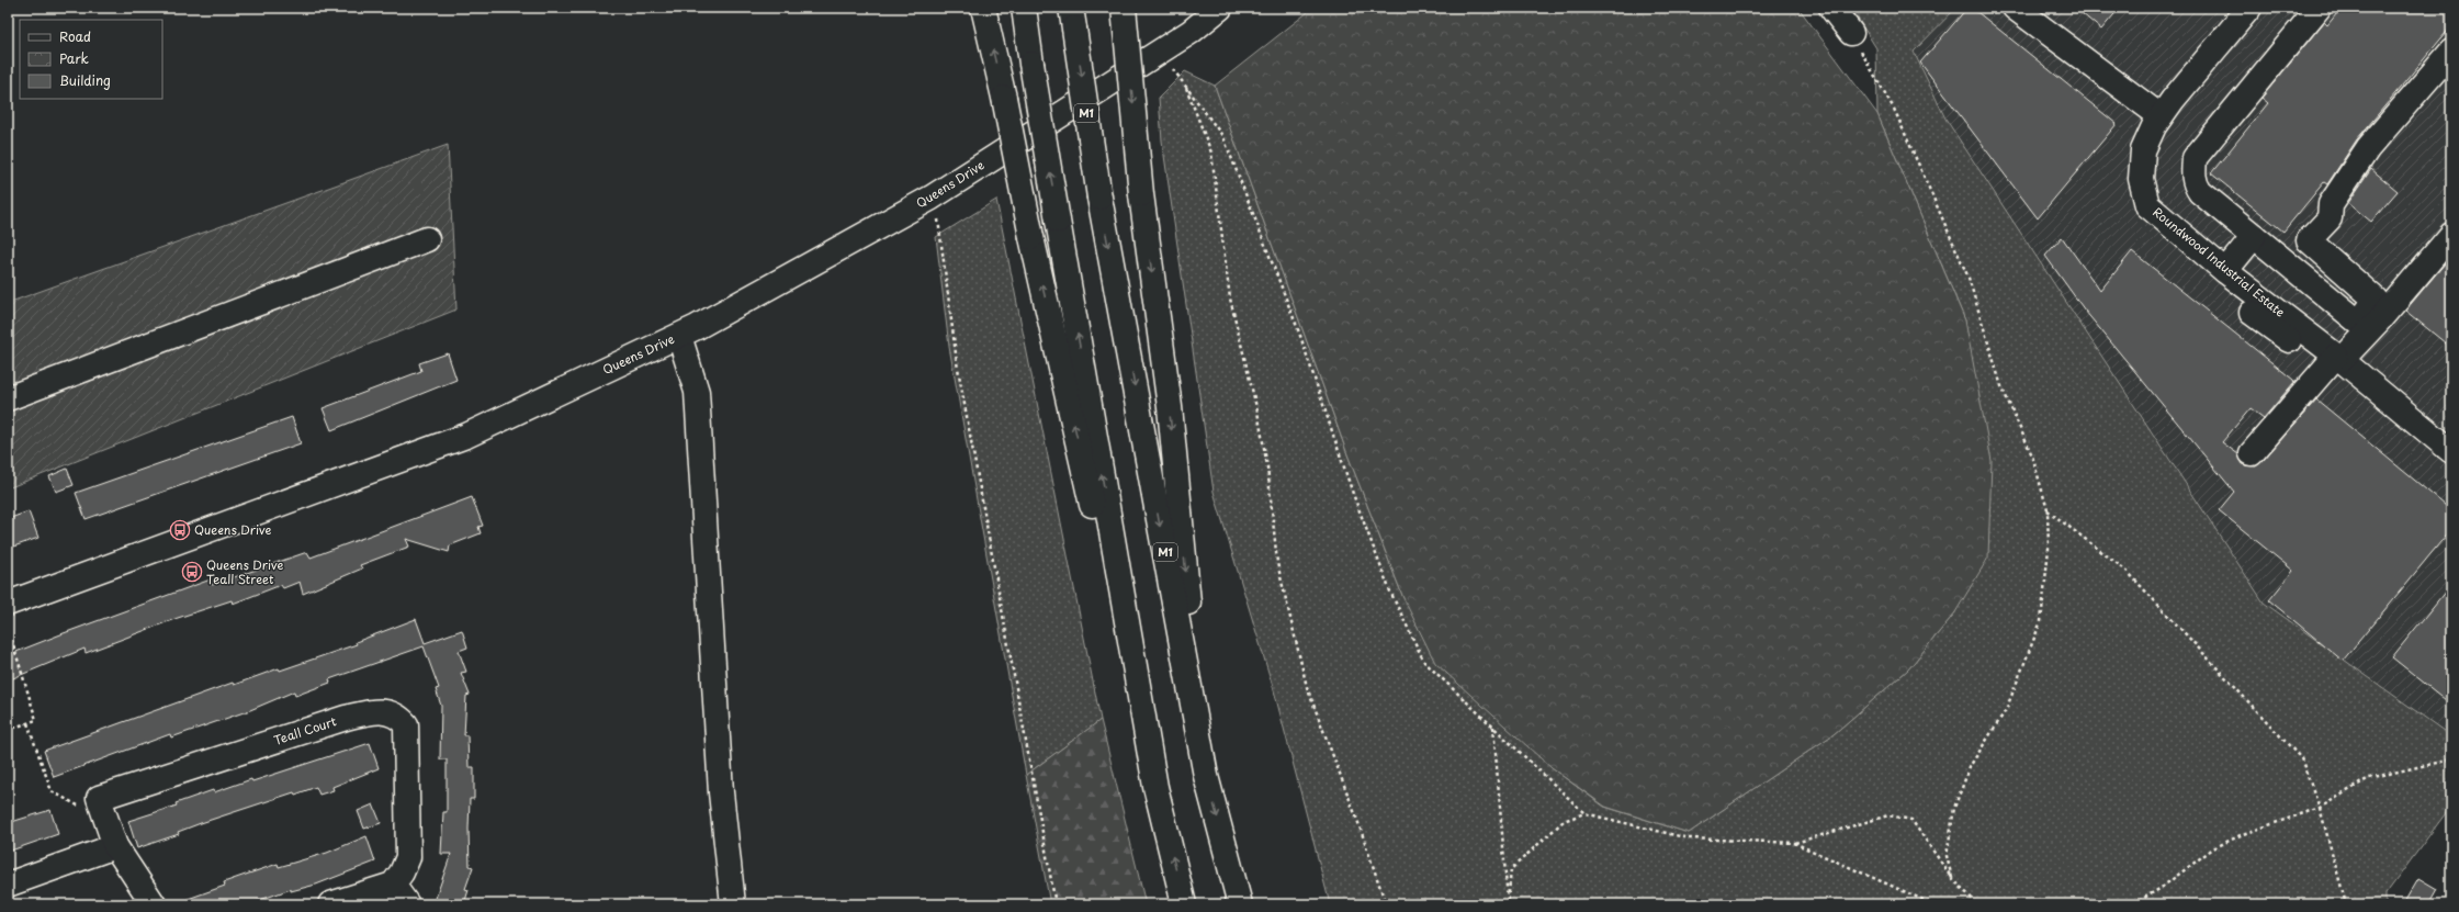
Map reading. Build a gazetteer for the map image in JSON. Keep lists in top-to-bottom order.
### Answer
{
  "streets": {
    "main road": [
      "M1",
      "Queens Drive",
      "Roundwood Industrial Estate",
      "Teall Court"
    ]
  },
  "places": {
    "bus stop": ["Queens Drive", "Queens Drive Teall Street"]
  },
  "legend": ["Road", "Park", "Building"]
}
